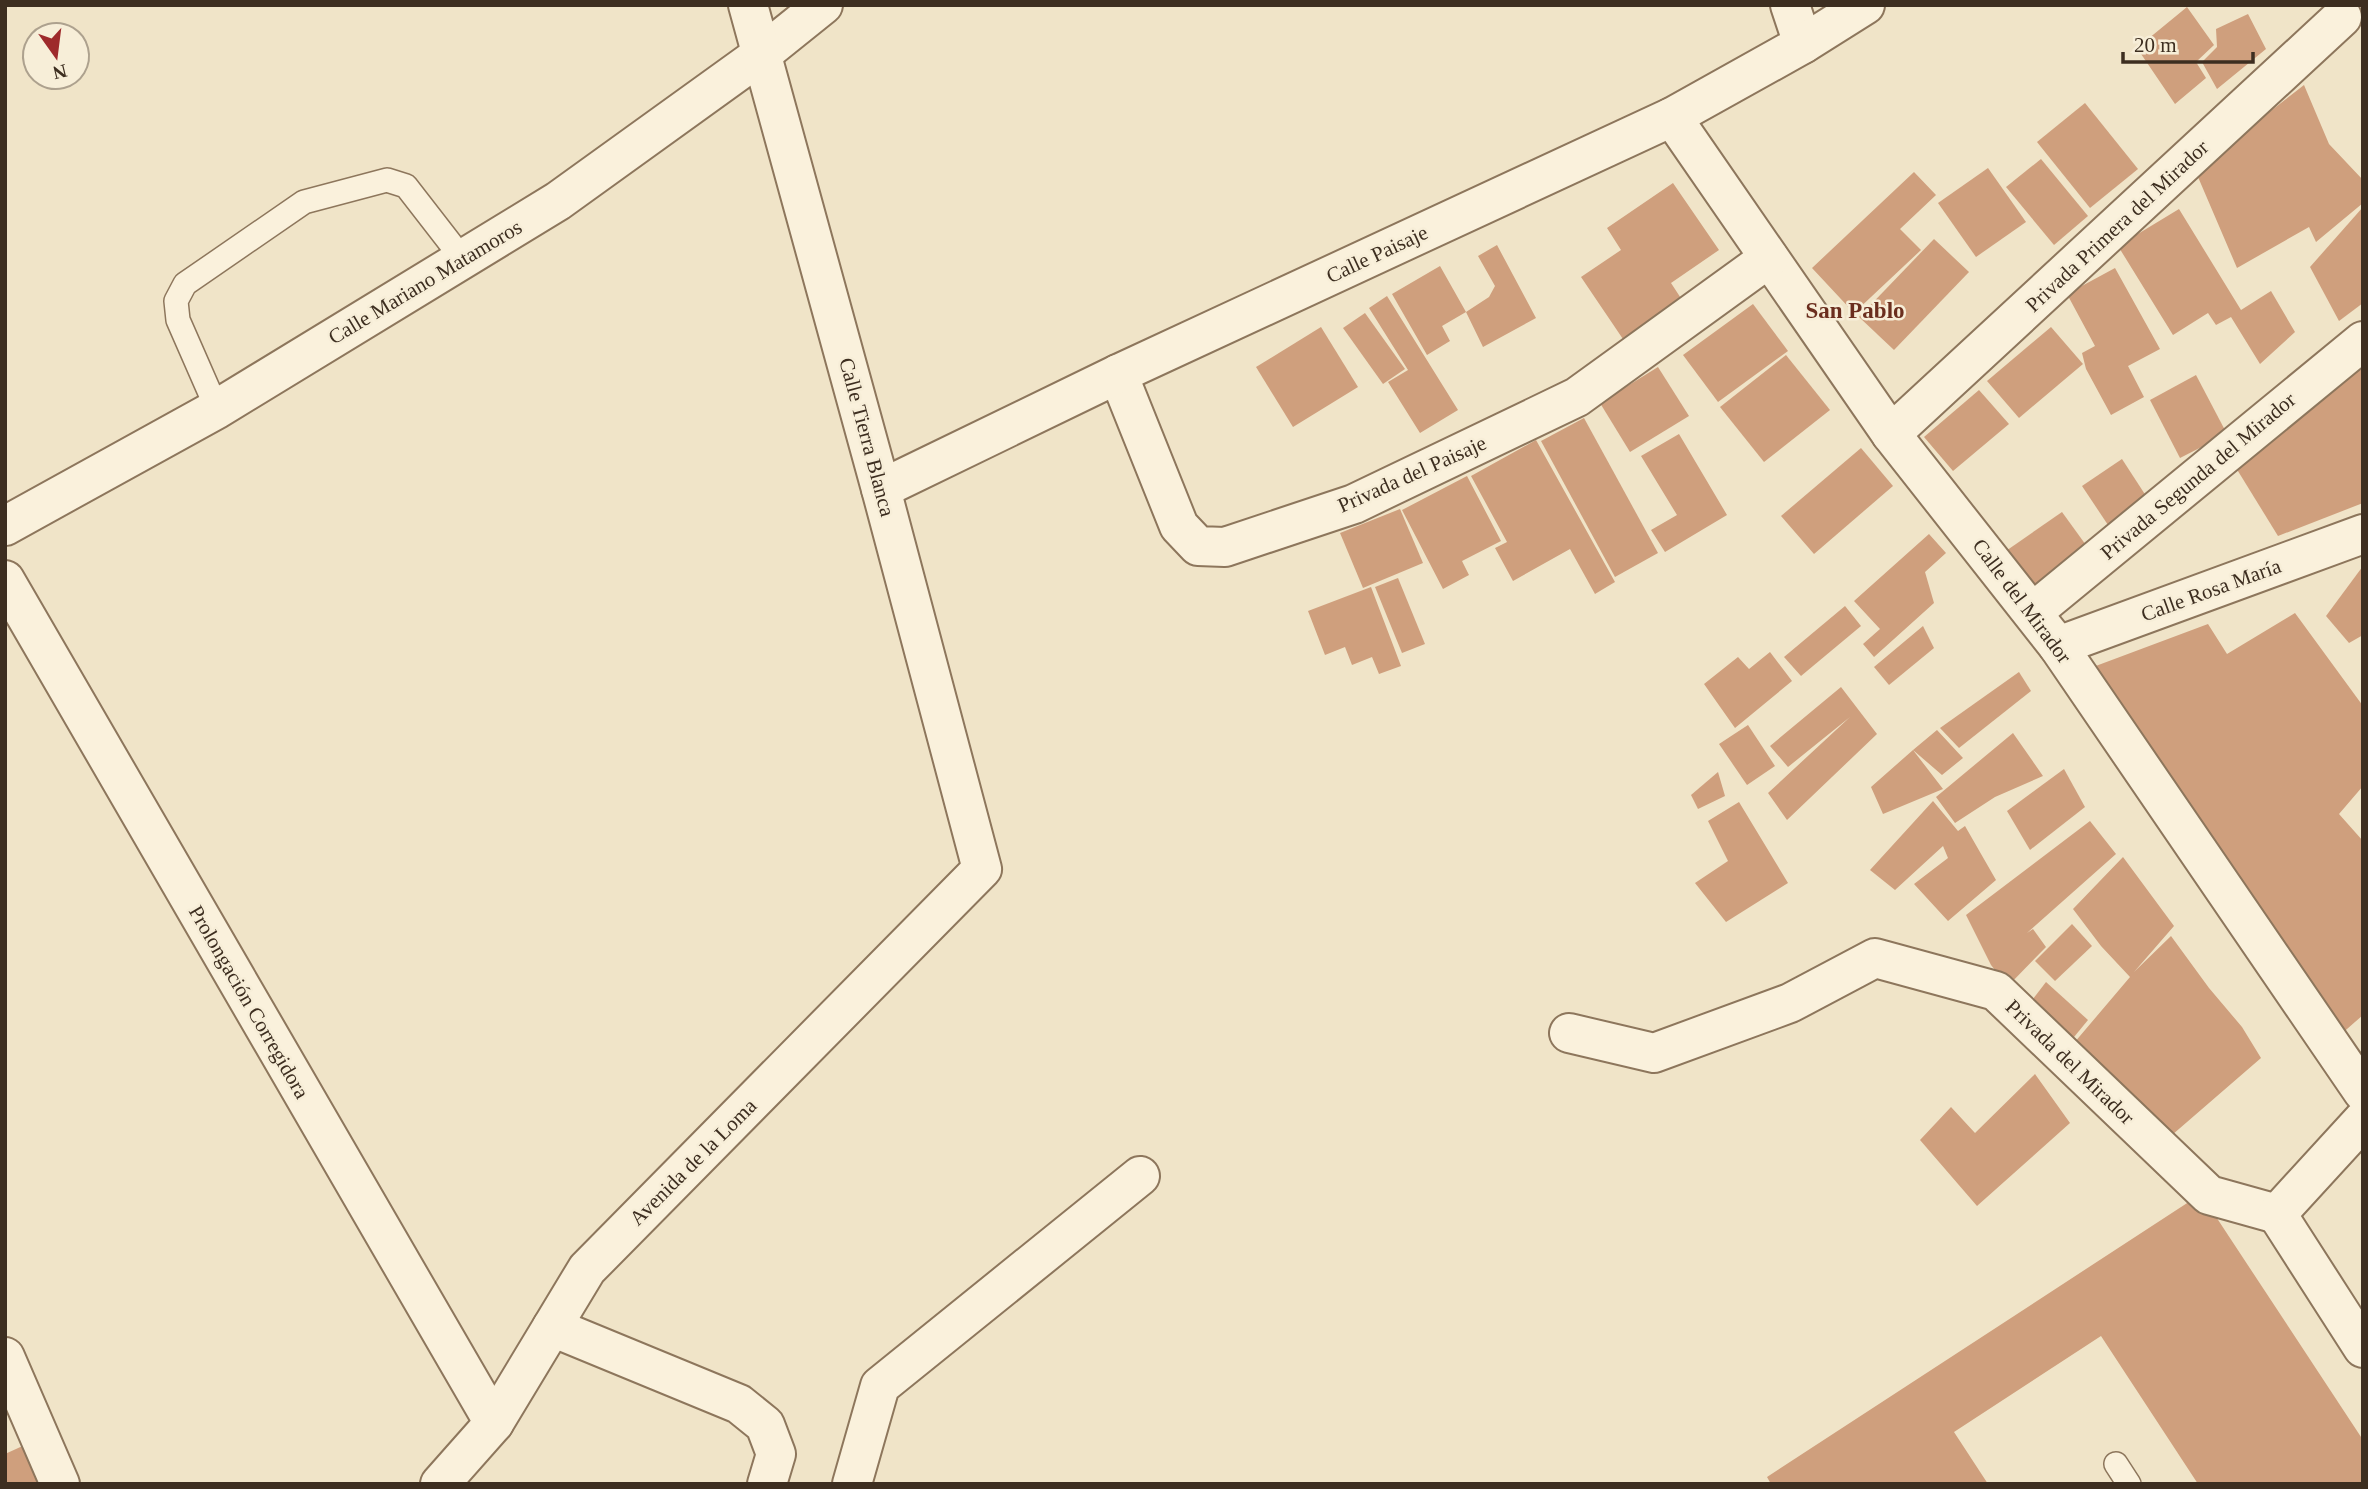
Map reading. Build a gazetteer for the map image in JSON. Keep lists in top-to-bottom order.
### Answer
{
  "streets": {
    "street": [
      "Privada Primera del Mirador",
      "Calle Paisaje",
      "Calle Mariano Matamoros",
      "Calle Tierra Blanca",
      "Privada del Paisaje",
      "Privada Segunda del Mirador",
      "Calle Rosa María",
      "Calle del Mirador",
      "Prolongación Corregidora",
      "Privada del Mirador",
      "Avenida de la Loma"
    ]
  },
  "crossings": [
    ["Privada Primera del Mirador", "Calle del Mirador"],
    ["Calle Paisaje", "Calle Tierra Blanca"],
    ["Calle Paisaje", "Privada del Paisaje"],
    ["Calle Paisaje", "Calle del Mirador"],
    ["Calle Mariano Matamoros", "Calle Tierra Blanca"],
    ["Calle Tierra Blanca", "Avenida de la Loma"],
    ["Privada del Paisaje", "Calle del Mirador"],
    ["Privada Segunda del Mirador", "Calle del Mirador"],
    ["Calle Rosa María", "Calle del Mirador"],
    ["Prolongación Corregidora", "Avenida de la Loma"]
  ],
  "districts": ["San Pablo"],
  "scale_bar": "20 m",
  "north": "bottom"
}
